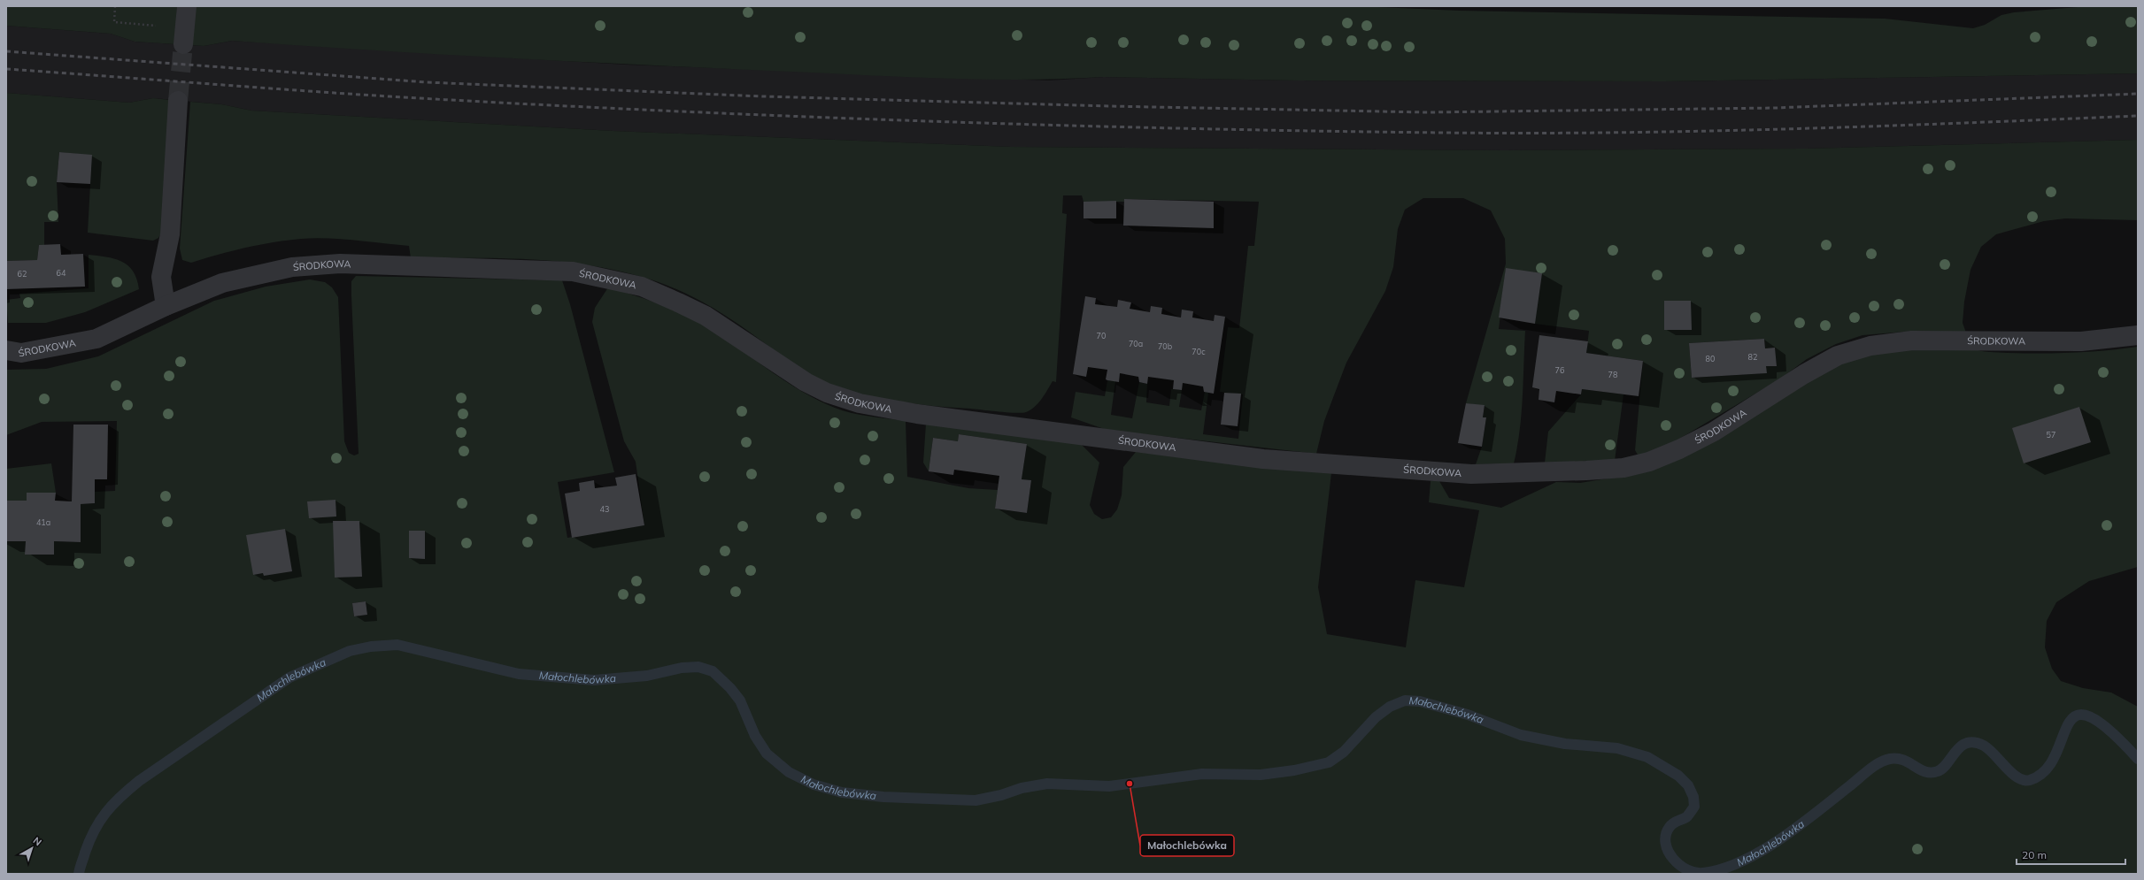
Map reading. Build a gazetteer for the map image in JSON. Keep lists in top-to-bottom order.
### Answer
{
  "streets": {
    "street": ["ŚRODKOWA"]
  },
  "water": ["Małochlebówka"],
  "places": ["Małochlebówka"],
  "house_numbers": [
    "64",
    "62",
    "70",
    "70a",
    "70b",
    "70c",
    "82",
    "80",
    "76",
    "78",
    "57",
    "43",
    "41a"
  ],
  "scale_bar": "20 m",
  "north": "top right"
}
